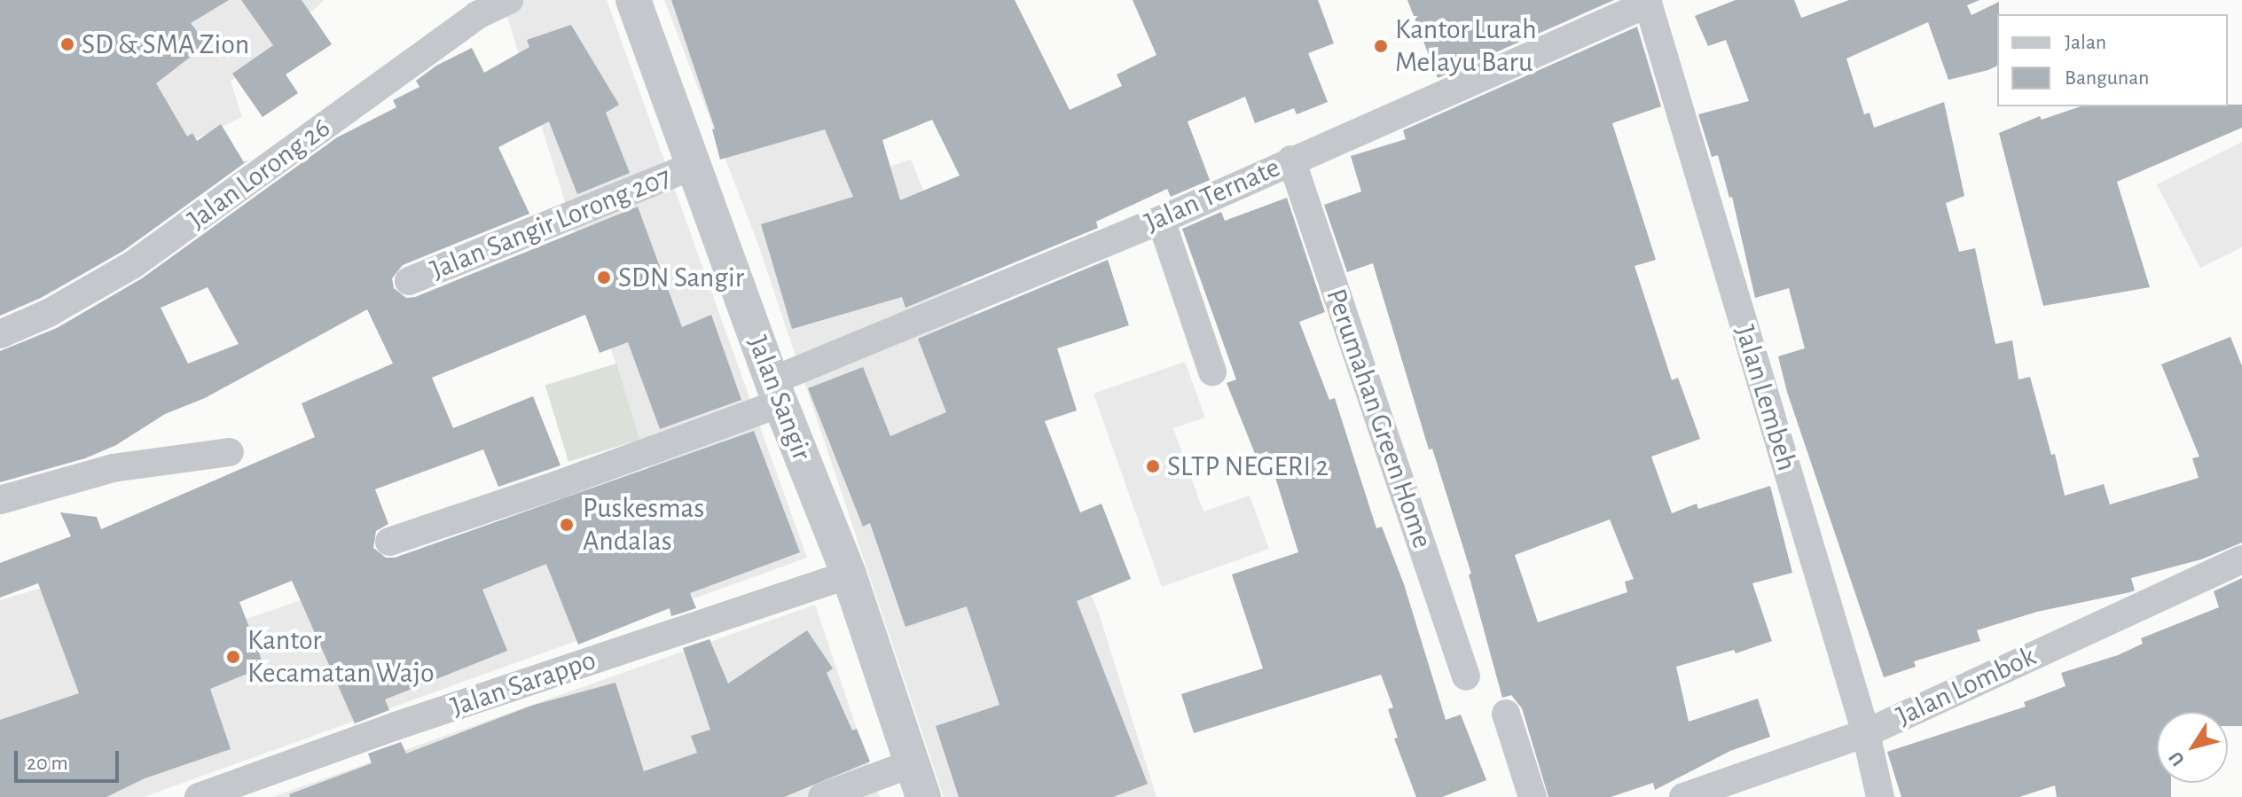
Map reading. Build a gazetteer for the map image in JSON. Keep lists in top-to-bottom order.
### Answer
{
  "streets": {
    "street": [
      "Jalan Lorong 26",
      "Jalan Ternate",
      "Jalan Sangir Lorong 207",
      "Jalan Sangir",
      "Jalan Lembeh",
      "Perumahan Green Home",
      "Jalan Sarappo",
      "Jalan Lombok"
    ]
  },
  "crossings": [
    ["Jalan Ternate", "Jalan Sangir"],
    ["Jalan Ternate", "Jalan Lembeh"],
    ["Jalan Ternate", "Perumahan Green Home"],
    ["Jalan Sangir Lorong 207", "Jalan Sangir"],
    ["Jalan Sangir", "Jalan Sarappo"],
    ["Jalan Lembeh", "Jalan Lombok"]
  ],
  "places": [
    "SD & SMA Zion",
    "Kantor Lurah Melayu Baru",
    "SDN Sangir",
    "SLTP NEGERI 2",
    "Puskesmas Andalas",
    "Kantor Kecamatan Wajo"
  ],
  "legend": ["Jalan", "Bangunan"],
  "scale_bar": "20 m",
  "north": "bottom left"
}
